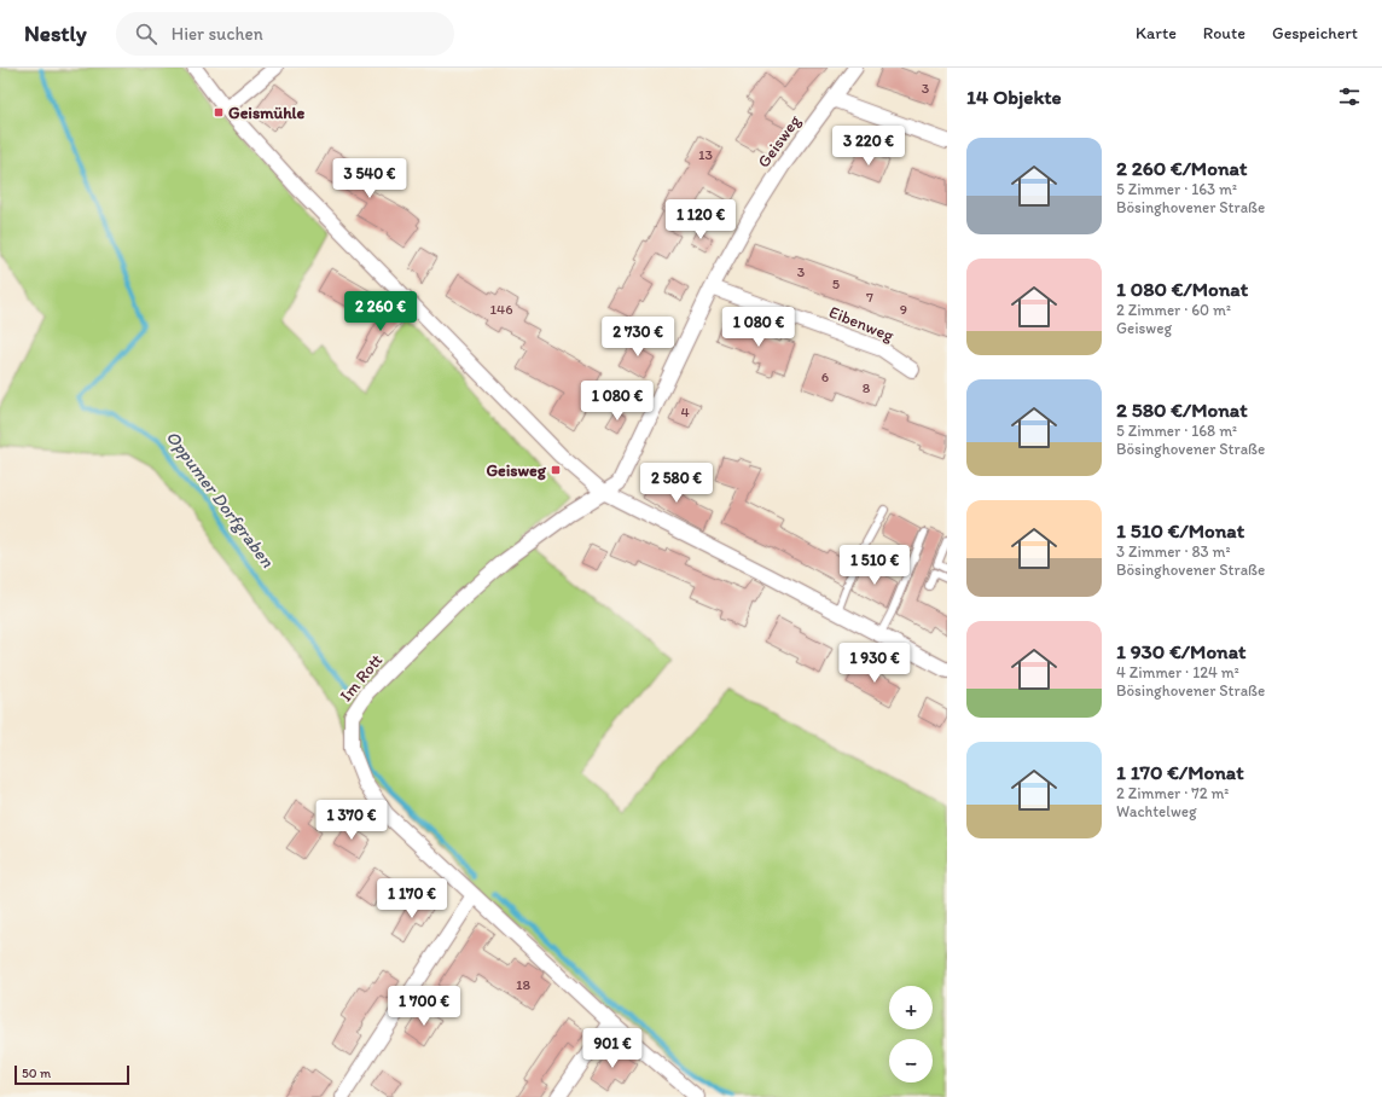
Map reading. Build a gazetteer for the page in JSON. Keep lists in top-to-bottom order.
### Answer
{
  "streets": {
    "street": ["Geisweg", "Eibenweg", "Im Rott"]
  },
  "crossings": [
    ["Geisweg", "Eibenweg"],
    ["Geisweg", "Im Rott"]
  ],
  "water": ["Oppumer Dorfgraben"],
  "places": {
    "transit": ["Geismühle", "Geisweg"]
  },
  "house_numbers": [
    "3",
    "13",
    "3",
    "5",
    "7",
    "146",
    "9",
    "6",
    "8",
    "4",
    "18"
  ],
  "scale_bar": "50 m",
  "page": {
    "header": "Nestly",
    "search": "Hier suchen",
    "nav": ["Karte", "Route", "Gespeichert"],
    "heading": "14 Objekte",
    "price": [
      "3 220 €",
      "3 540 €",
      "1 120 €",
      "2 260 €",
      "1 080 €",
      "2 730 €",
      "1 080 €",
      "2 580 €",
      "1 510 €",
      "1 930 €",
      "1 370 €",
      "1 170 €",
      "1 700 €",
      "901 €"
    ],
    "list": [
      {
        "name": "2 260 €/Monat",
        "note": "5 Zimmer · 163 m² · Bösinghovener Straße"
      },
      {
        "name": "1 080 €/Monat",
        "note": "2 Zimmer · 60 m² · Geisweg"
      },
      {
        "name": "2 580 €/Monat",
        "note": "5 Zimmer · 168 m² · Bösinghovener Straße"
      },
      {
        "name": "1 510 €/Monat",
        "note": "3 Zimmer · 83 m² · Bösinghovener Straße"
      },
      {
        "name": "1 930 €/Monat",
        "note": "4 Zimmer · 124 m² · Bösinghovener Straße"
      },
      {
        "name": "1 170 €/Monat",
        "note": "2 Zimmer · 72 m² · Wachtelweg"
      }
    ],
    "map_buttons": ["+", "−"],
    "scale": "50 m"
  }
}
